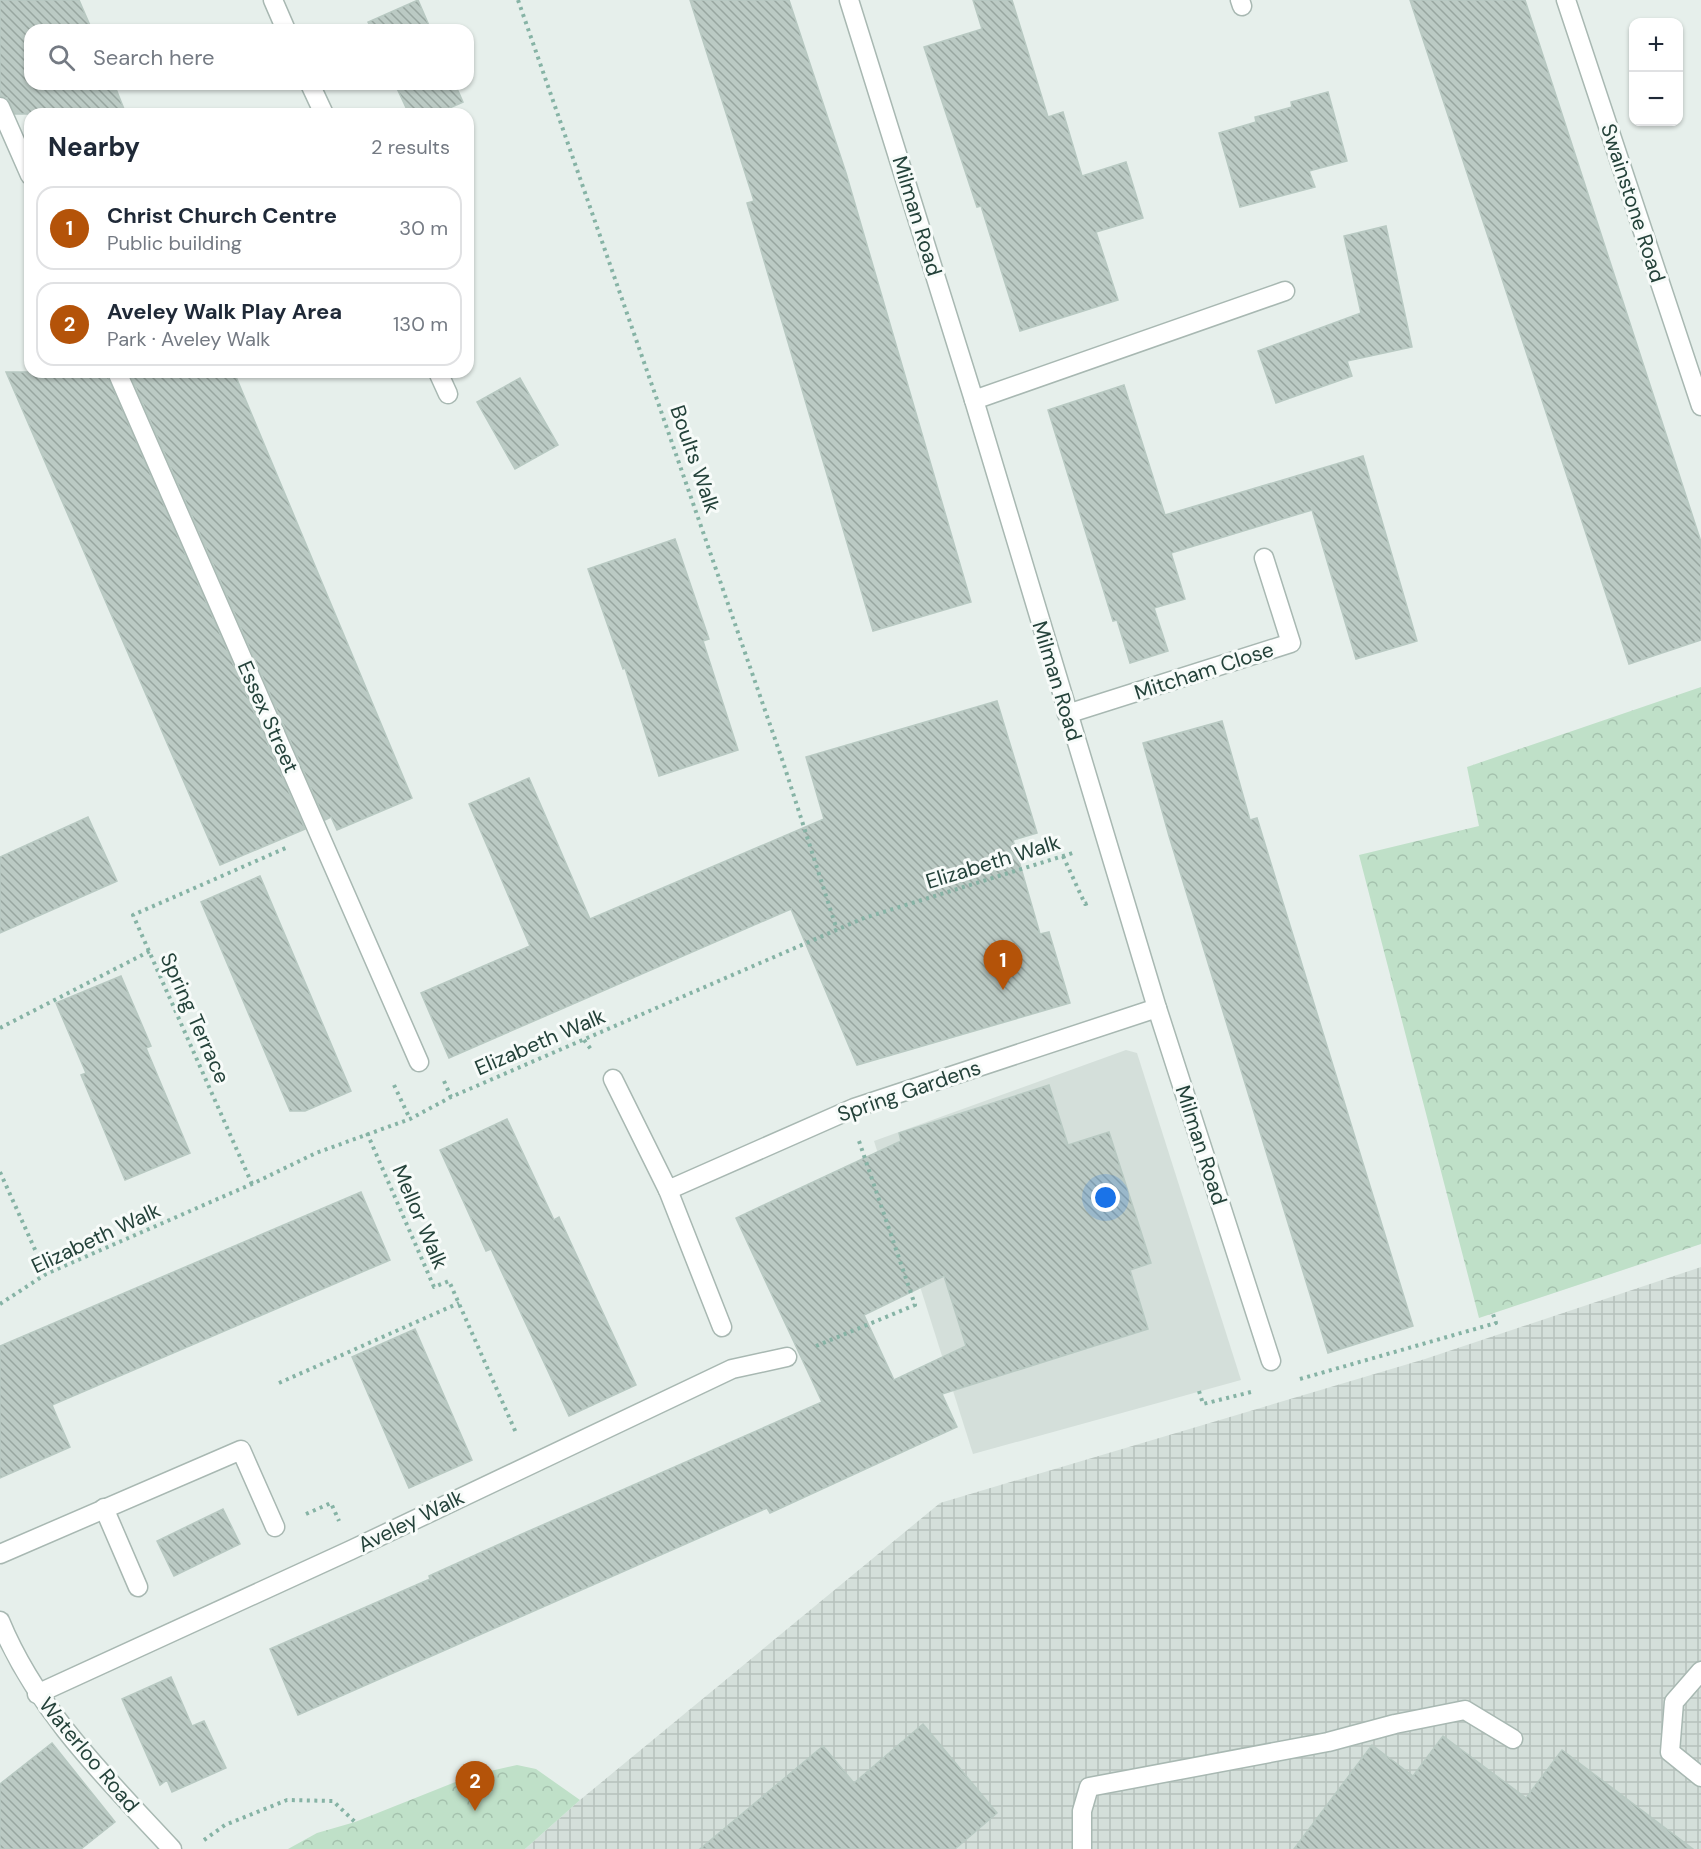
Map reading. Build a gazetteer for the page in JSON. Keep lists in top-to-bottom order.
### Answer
{
  "streets": {
    "street": [
      "Swainstone Road",
      "Milman Road",
      "Mitcham Close",
      "Essex Street",
      "Spring Gardens",
      "Aveley Walk",
      "Waterloo Road"
    ],
    "path": [
      "Boults Walk",
      "Elizabeth Walk",
      "Spring Terrace",
      "Mellor Walk"
    ]
  },
  "crossings": [
    ["Milman Road", "Mitcham Close"],
    ["Milman Road", "Elizabeth Walk"],
    ["Milman Road", "Spring Gardens"],
    ["Boults Walk", "Elizabeth Walk"],
    ["Elizabeth Walk", "Spring Terrace"],
    ["Elizabeth Walk", "Mellor Walk"],
    ["Aveley Walk", "Waterloo Road"]
  ],
  "page": {
    "map_buttons": ["+", "−"],
    "search": "Search here",
    "heading": ["Nearby", "2 results"],
    "list": [
      {
        "mark": "1",
        "name": "Christ Church Centre",
        "note": "Public building",
        "value": "30 m"
      },
      {
        "mark": "2",
        "name": "Aveley Walk Play Area",
        "note": "Park · Aveley Walk",
        "value": "130 m"
      }
    ],
    "pins": ["1", "2"]
  }
}
